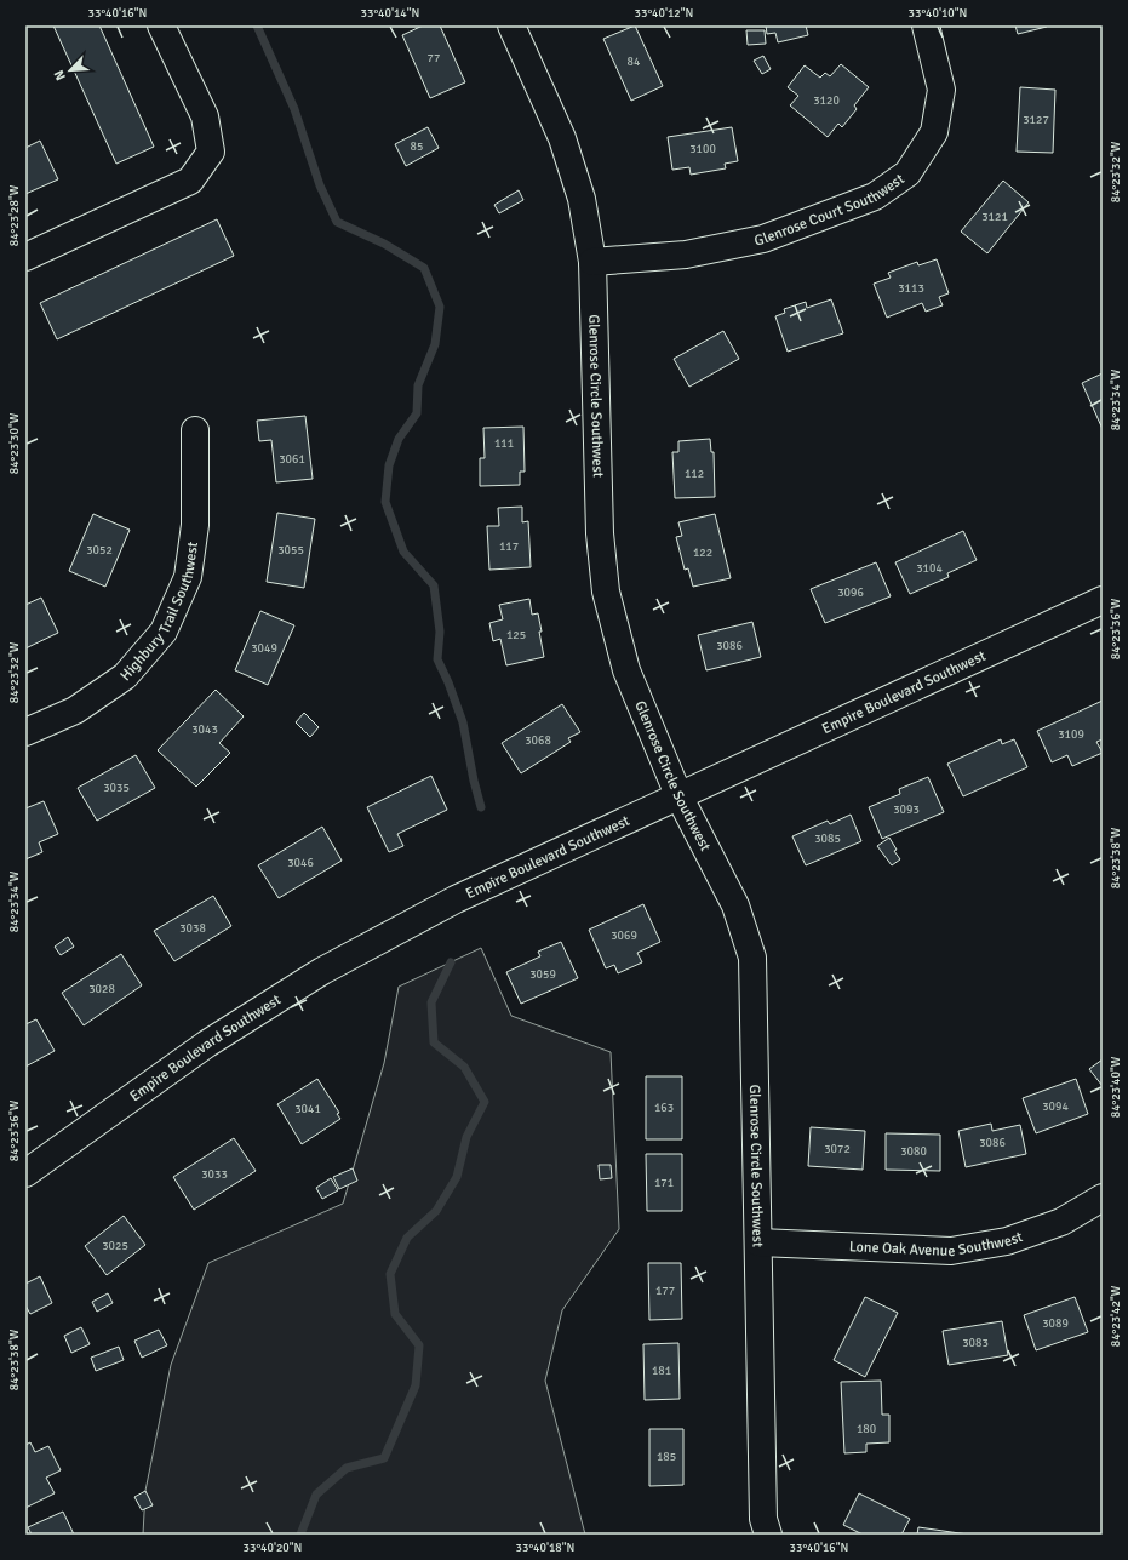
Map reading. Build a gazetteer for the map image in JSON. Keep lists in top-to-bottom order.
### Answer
{
  "streets": {
    "street": [
      "Glenrose Court Southwest",
      "Glenrose Circle Southwest",
      "Highbury Trail Southwest",
      "Empire Boulevard Southwest",
      "Lone Oak Avenue Southwest"
    ]
  },
  "crossings": [
    ["Glenrose Court Southwest", "Glenrose Circle Southwest"],
    ["Glenrose Circle Southwest", "Empire Boulevard Southwest"],
    ["Glenrose Circle Southwest", "Lone Oak Avenue Southwest"]
  ],
  "house_numbers": [
    "77",
    "84",
    "3120",
    "3127",
    "85",
    "3100",
    "3121",
    "3113",
    "111",
    "3061",
    "112",
    "117",
    "3052",
    "3055",
    "122",
    "3104",
    "3096",
    "125",
    "3086",
    "3049",
    "3043",
    "3109",
    "3068",
    "3035",
    "3093",
    "3085",
    "3046",
    "3038",
    "3069",
    "3059",
    "3028",
    "3094",
    "163",
    "3041",
    "3086",
    "3072",
    "3080",
    "3033",
    "171",
    "3025",
    "177",
    "3089",
    "3083",
    "181",
    "180",
    "185"
  ],
  "north": "bottom left",
  "coordinates": [
    "33°40'16\"N",
    "33°40'14\"N",
    "33°40'12\"N",
    "33°40'10\"N",
    "84°23'32\"W",
    "84°23'28\"W",
    "84°23'34\"W",
    "84°23'30\"W",
    "84°23'36\"W",
    "84°23'38\"W",
    "84°23'40\"W",
    "84°23'42\"W",
    "33°40'20\"N",
    "33°40'18\"N"
  ]
}
